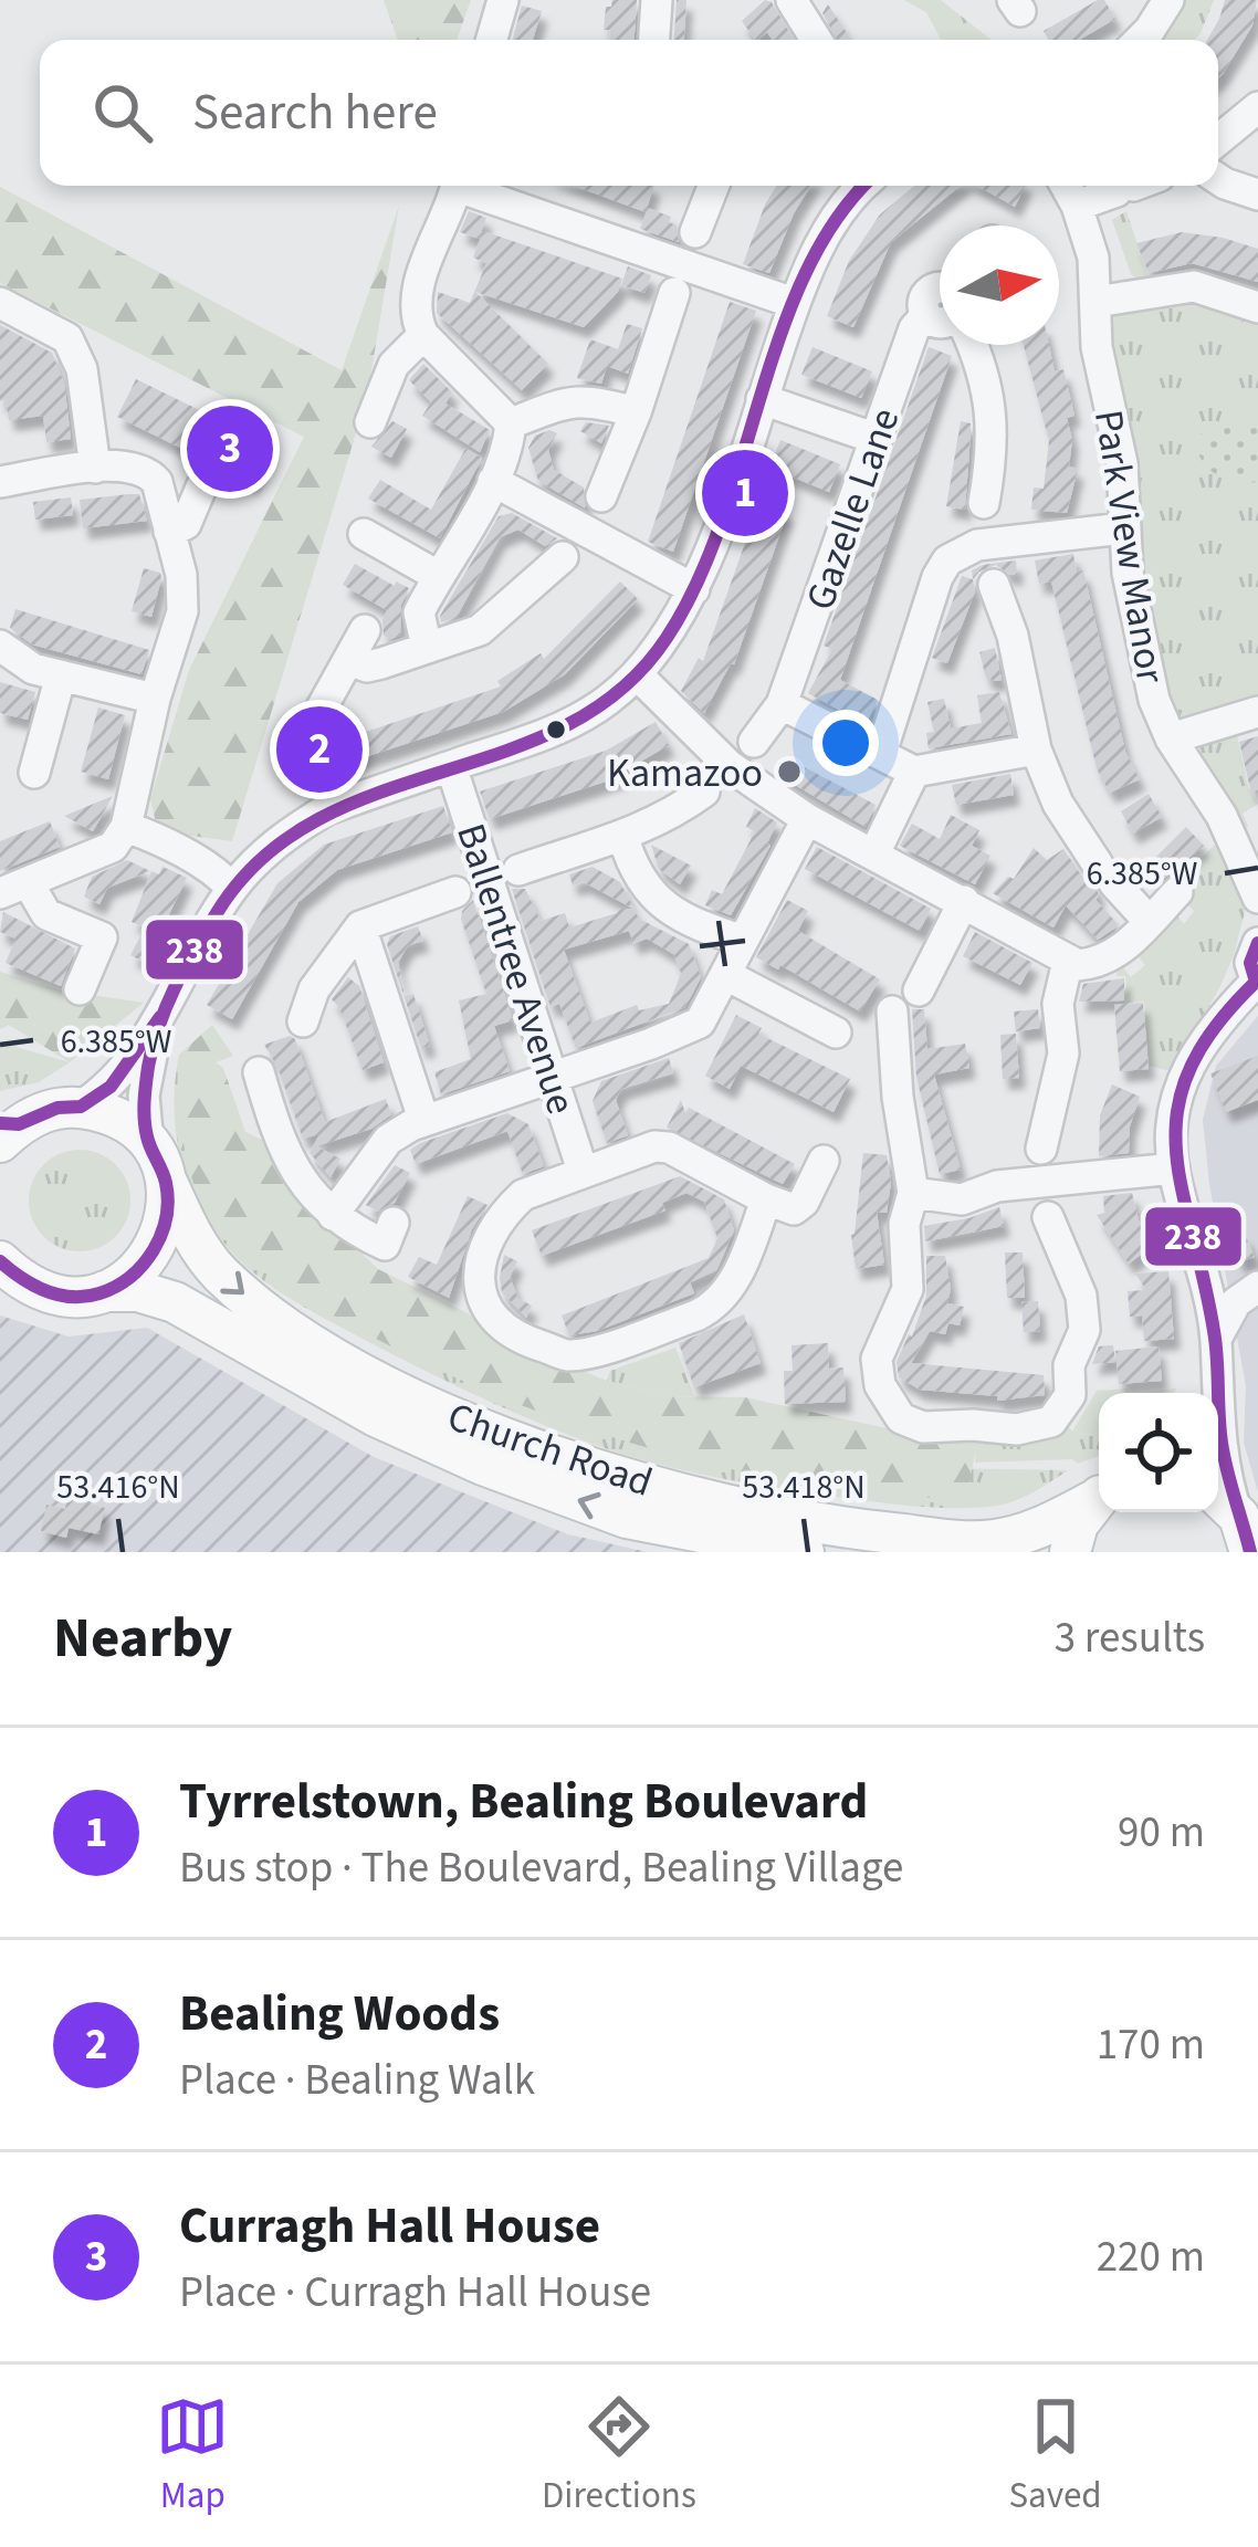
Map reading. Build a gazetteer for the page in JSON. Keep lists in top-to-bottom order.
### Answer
{
  "streets": {
    "main road": ["Church Road"],
    "street": ["Gazelle Lane", "Park View Manor", "Ballentree Avenue"]
  },
  "places": ["Kamazoo"],
  "lines": ["transit line 238"],
  "north": "right",
  "page": {
    "search": "Search here",
    "pins": ["3", "1", "2"],
    "heading": ["Nearby", "3 results"],
    "list": [
      {
        "mark": "1",
        "name": "Tyrrelstown, Bealing Boulevard",
        "note": "Bus stop · The Boulevard, Bealing Village",
        "value": "90 m"
      },
      {
        "mark": "2",
        "name": "Bealing Woods",
        "note": "Place · Bealing Walk",
        "value": "170 m"
      },
      {
        "mark": "3",
        "name": "Curragh Hall House",
        "note": "Place · Curragh Hall House",
        "value": "220 m"
      }
    ],
    "nav": ["Map", "Directions", "Saved"]
  },
  "coordinates": ["6.385°W", "53.416°N", "53.418°N"]
}
